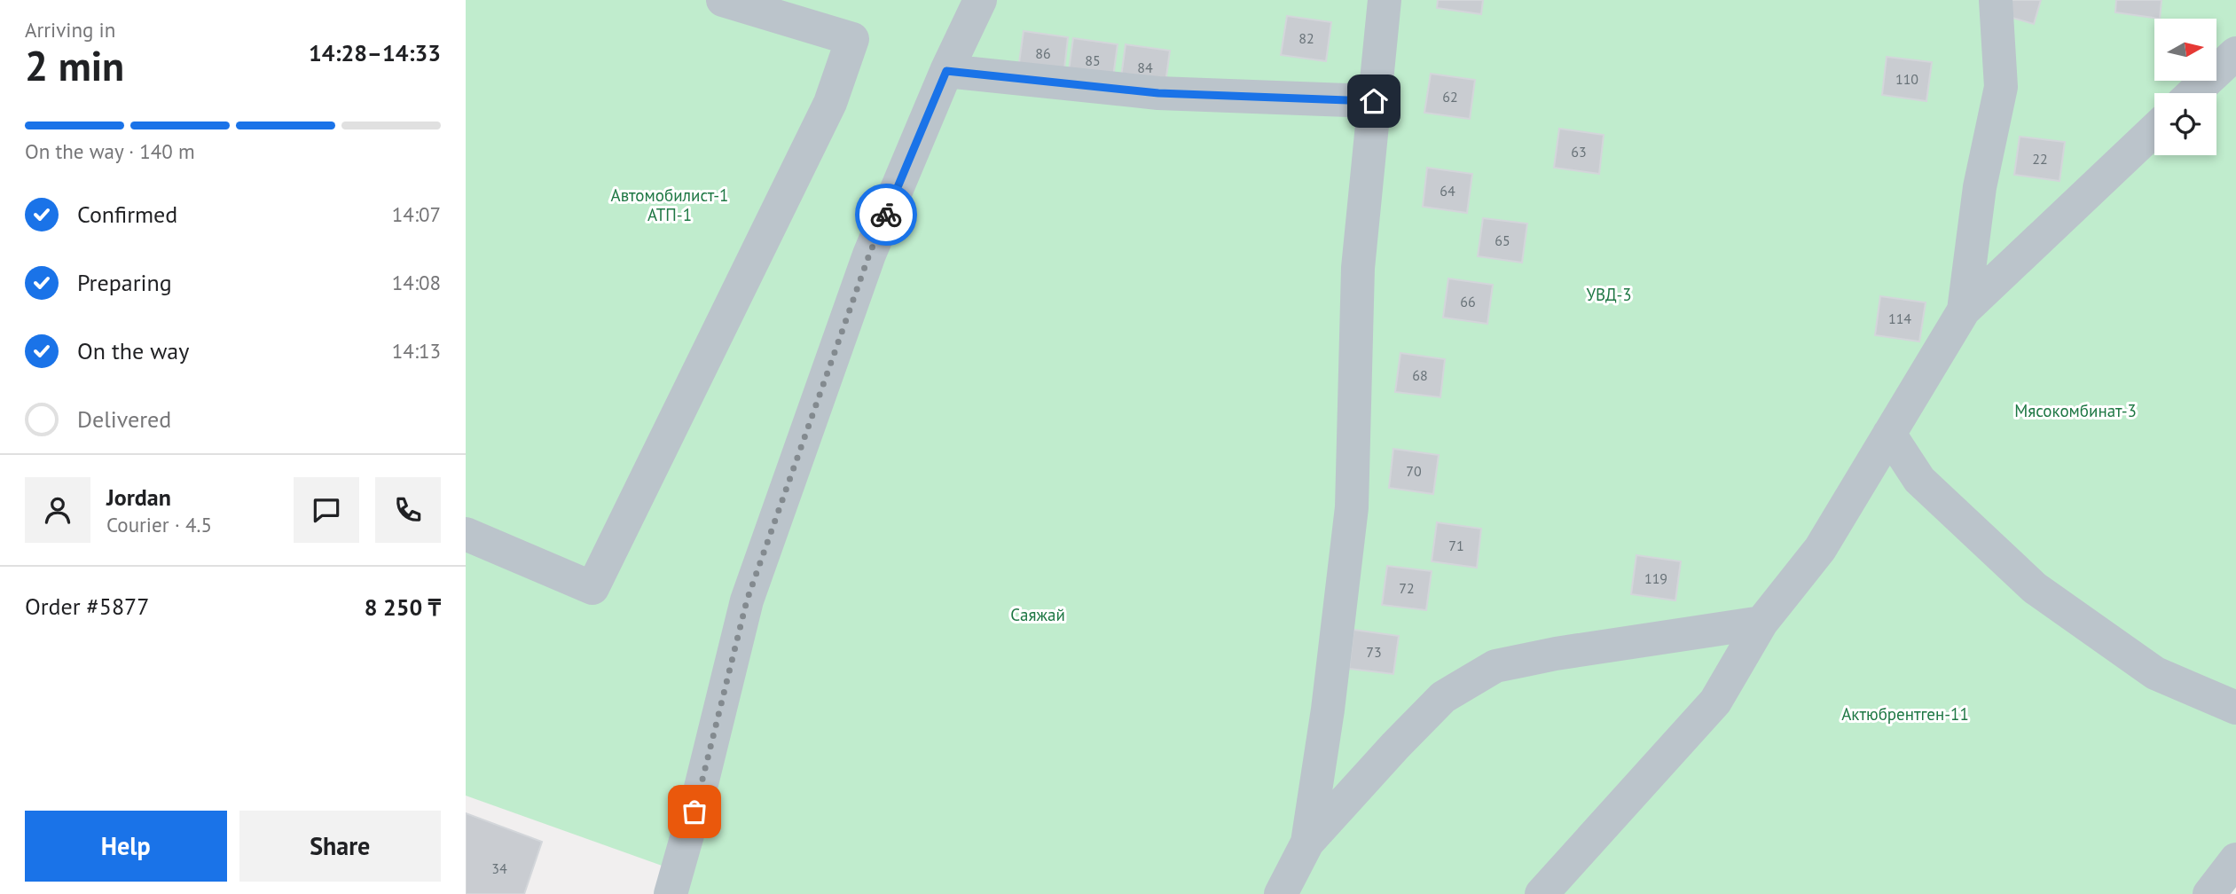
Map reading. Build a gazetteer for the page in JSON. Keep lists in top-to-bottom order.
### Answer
{
  "parks": [
    "Автомобилист-1 АТП-1",
    "УВД-3",
    "Мясокомбинат-3",
    "Саяжай",
    "Актюбрентген-11"
  ],
  "house_numbers": [
    "82",
    "86",
    "85",
    "84",
    "110",
    "62",
    "63",
    "22",
    "64",
    "65",
    "66",
    "114",
    "68",
    "70",
    "71",
    "119",
    "72",
    "73",
    "34"
  ],
  "north": "right",
  "page": {
    "heading": ["2 min", "Arriving in", "14:28–14:33"],
    "panel": [
      "Jordan",
      "Courier · 4.5",
      "Order #5877",
      "8 250 ₸"
    ],
    "bar": "On the way · 140 m",
    "list": [
      ["Confirmed", "14:07"],
      ["Preparing", "14:08"],
      ["On the way", "14:13"],
      "Delivered"
    ],
    "buttons": ["Help", "Share"]
  }
}
